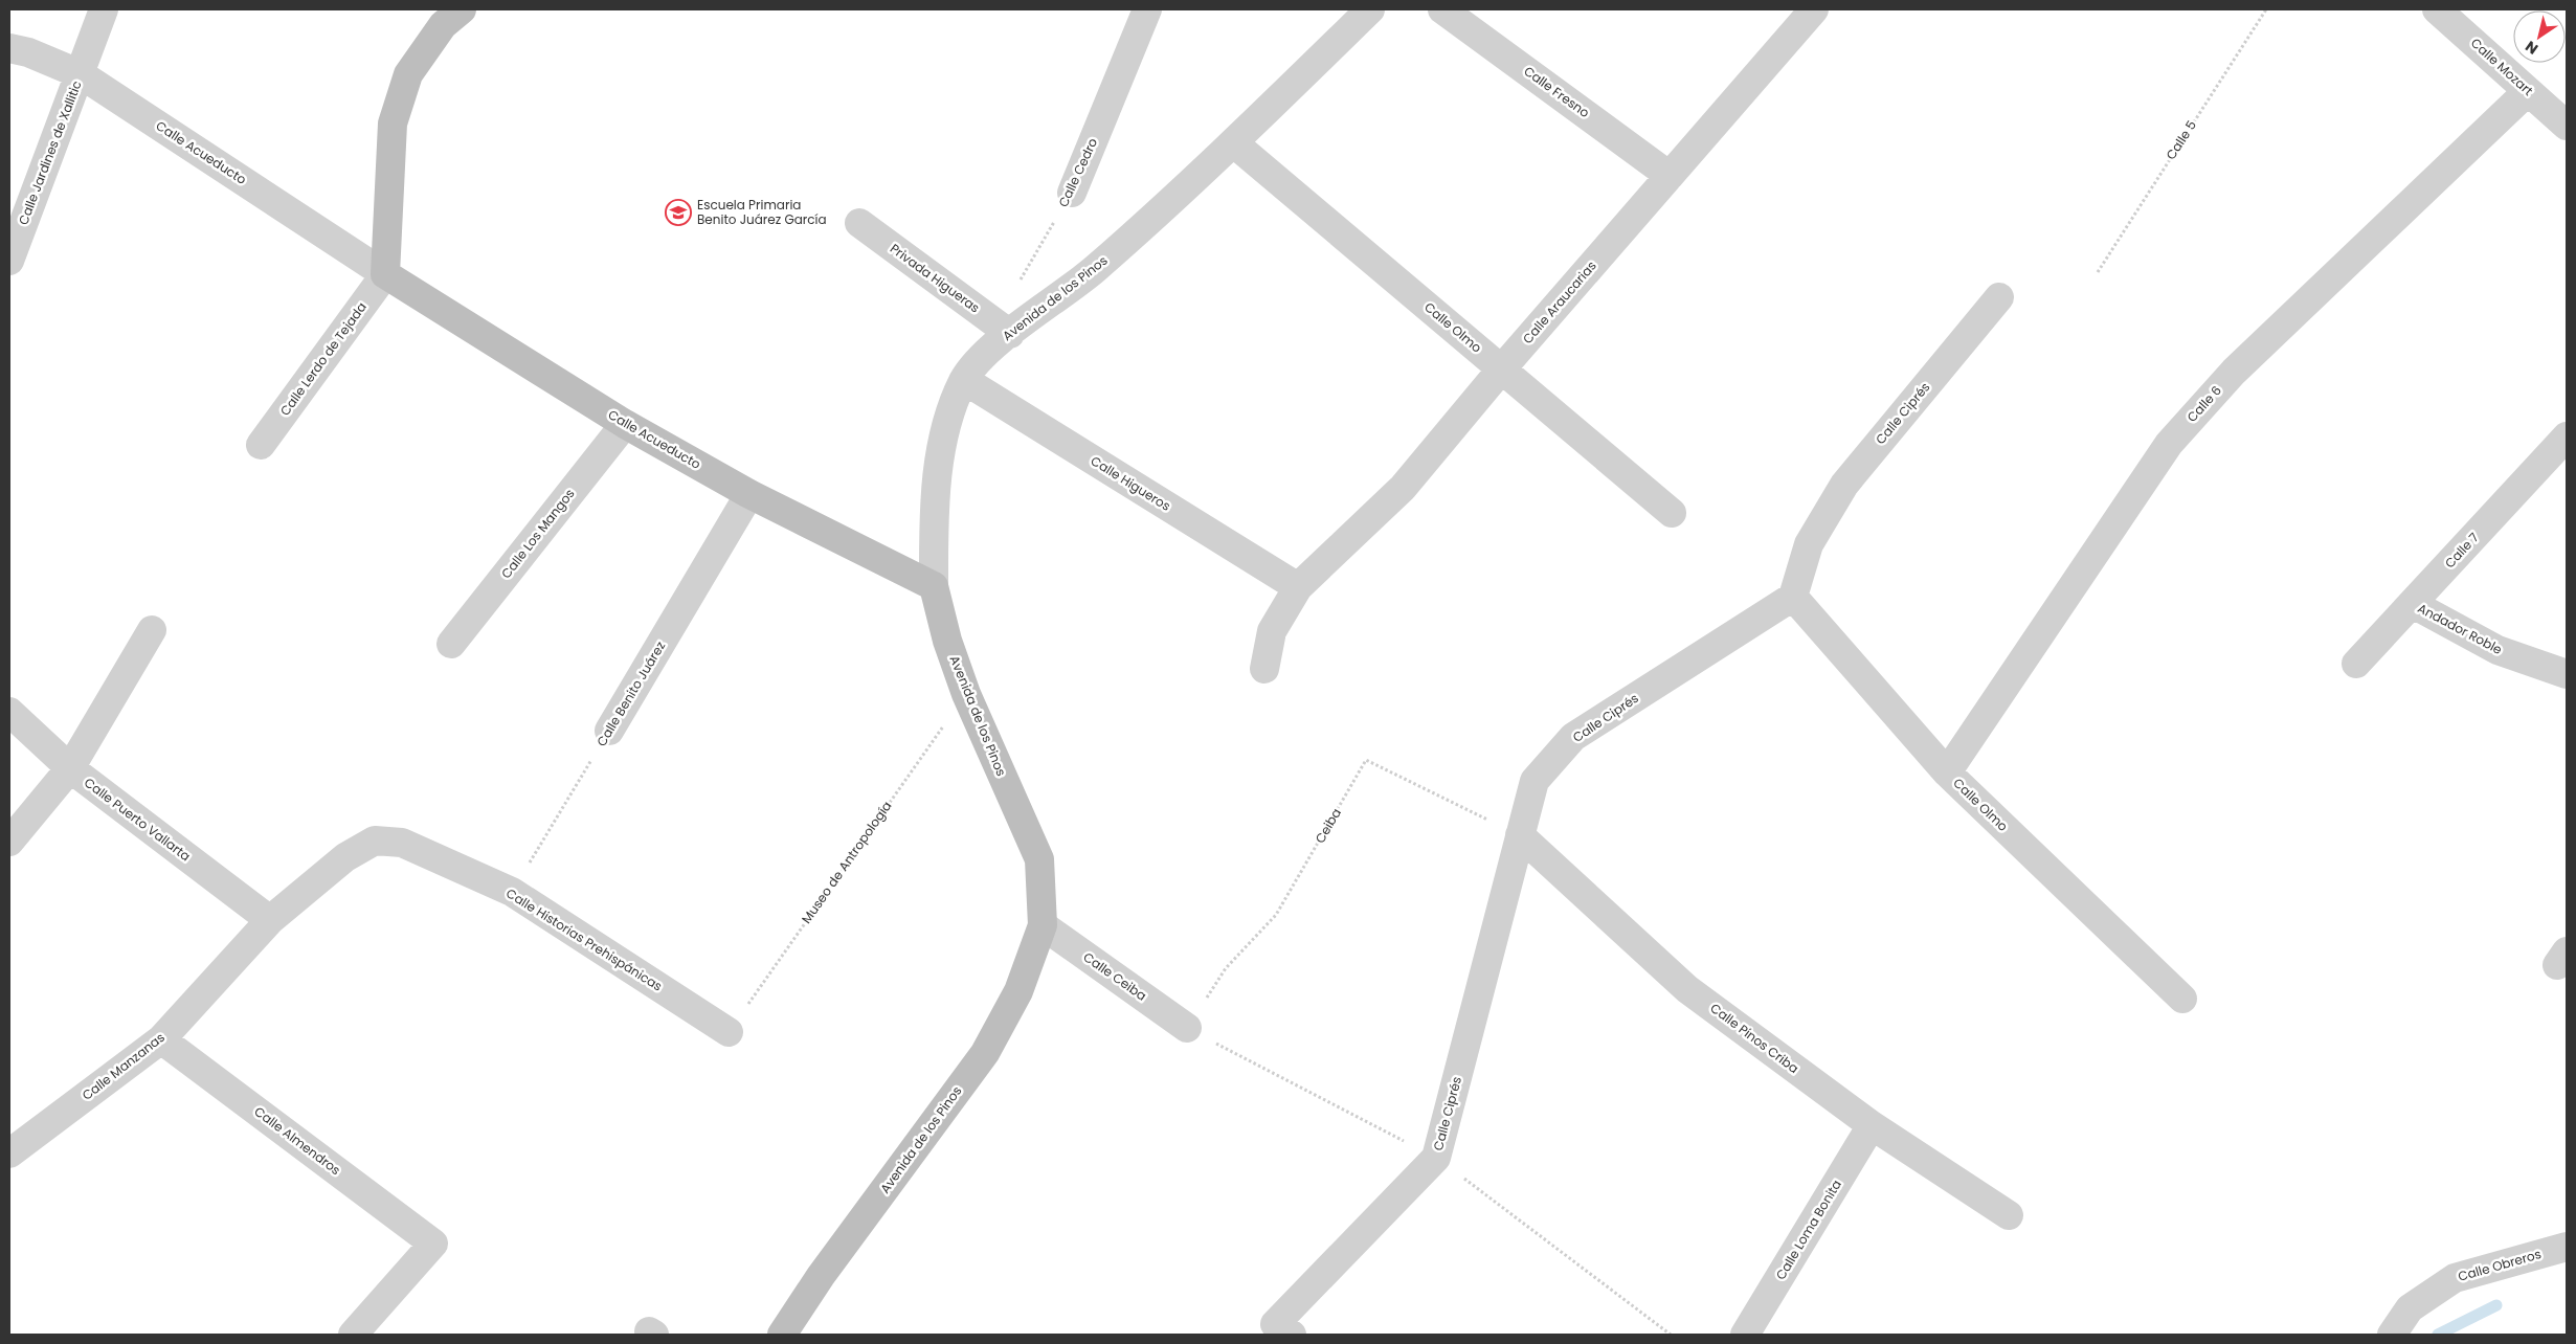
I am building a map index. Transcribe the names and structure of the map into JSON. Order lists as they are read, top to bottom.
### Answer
{
  "streets": {
    "street": [
      "Calle Mozart",
      "Calle Fresno",
      "Calle Jardines de Xallitic",
      "Calle Acueducto",
      "Calle Cedro",
      "Privada Higueras",
      "Avenida de los Pinos",
      "Calle Araucarias",
      "Calle Olmo",
      "Calle Lerdo de Tejada",
      "Calle 6",
      "Calle Ciprés",
      "Calle Higueros",
      "Calle Los Mangos",
      "Calle 7",
      "Andador Roble",
      "Calle Benito Juárez",
      "Calle Puerto Vallarta",
      "Calle Historias Prehispánicas",
      "Calle Ceiba",
      "Calle Pinos Criba",
      "Calle Manzanas",
      "Calle Almendros",
      "Calle Loma Bonita",
      "Calle Obreros"
    ],
    "path": ["Calle 5", "Ceiba", "Museo de Antropología"]
  },
  "crossings": [
    ["Calle Mozart", "Calle 6"],
    ["Calle Fresno", "Calle Araucarias"],
    ["Calle Jardines de Xallitic", "Calle Acueducto"],
    ["Calle Acueducto", "Avenida de los Pinos"],
    ["Calle Acueducto", "Calle Lerdo de Tejada"],
    ["Calle Acueducto", "Calle Los Mangos"],
    ["Calle Acueducto", "Calle Benito Juárez"],
    ["Calle Cedro", "Privada Higueras"],
    ["Calle Cedro", "Avenida de los Pinos"],
    ["Privada Higueras", "Avenida de los Pinos"],
    ["Avenida de los Pinos", "Calle Olmo"],
    ["Avenida de los Pinos", "Calle Higueros"],
    ["Avenida de los Pinos", "Museo de Antropología"],
    ["Avenida de los Pinos", "Calle Ceiba"],
    ["Calle Araucarias", "Calle Olmo"],
    ["Calle Araucarias", "Calle Higueros"],
    ["Calle Olmo", "Calle 6"],
    ["Calle Olmo", "Calle Ciprés"],
    ["Calle Ciprés", "Ceiba"],
    ["Calle Ciprés", "Calle Pinos Criba"],
    ["Calle 7", "Andador Roble"],
    ["Calle Benito Juárez", "Calle Historias Prehispánicas"],
    ["Calle Puerto Vallarta", "Calle Manzanas"],
    ["Ceiba", "Calle Ceiba"],
    ["Ceiba", "Calle Pinos Criba"],
    ["Museo de Antropología", "Calle Historias Prehispánicas"],
    ["Calle Historias Prehispánicas", "Calle Manzanas"],
    ["Calle Pinos Criba", "Calle Loma Bonita"],
    ["Calle Manzanas", "Calle Almendros"]
  ],
  "places": {
    "school or university": ["Escuela Primaria Benito Juárez García"]
  },
  "north": "bottom left"
}
